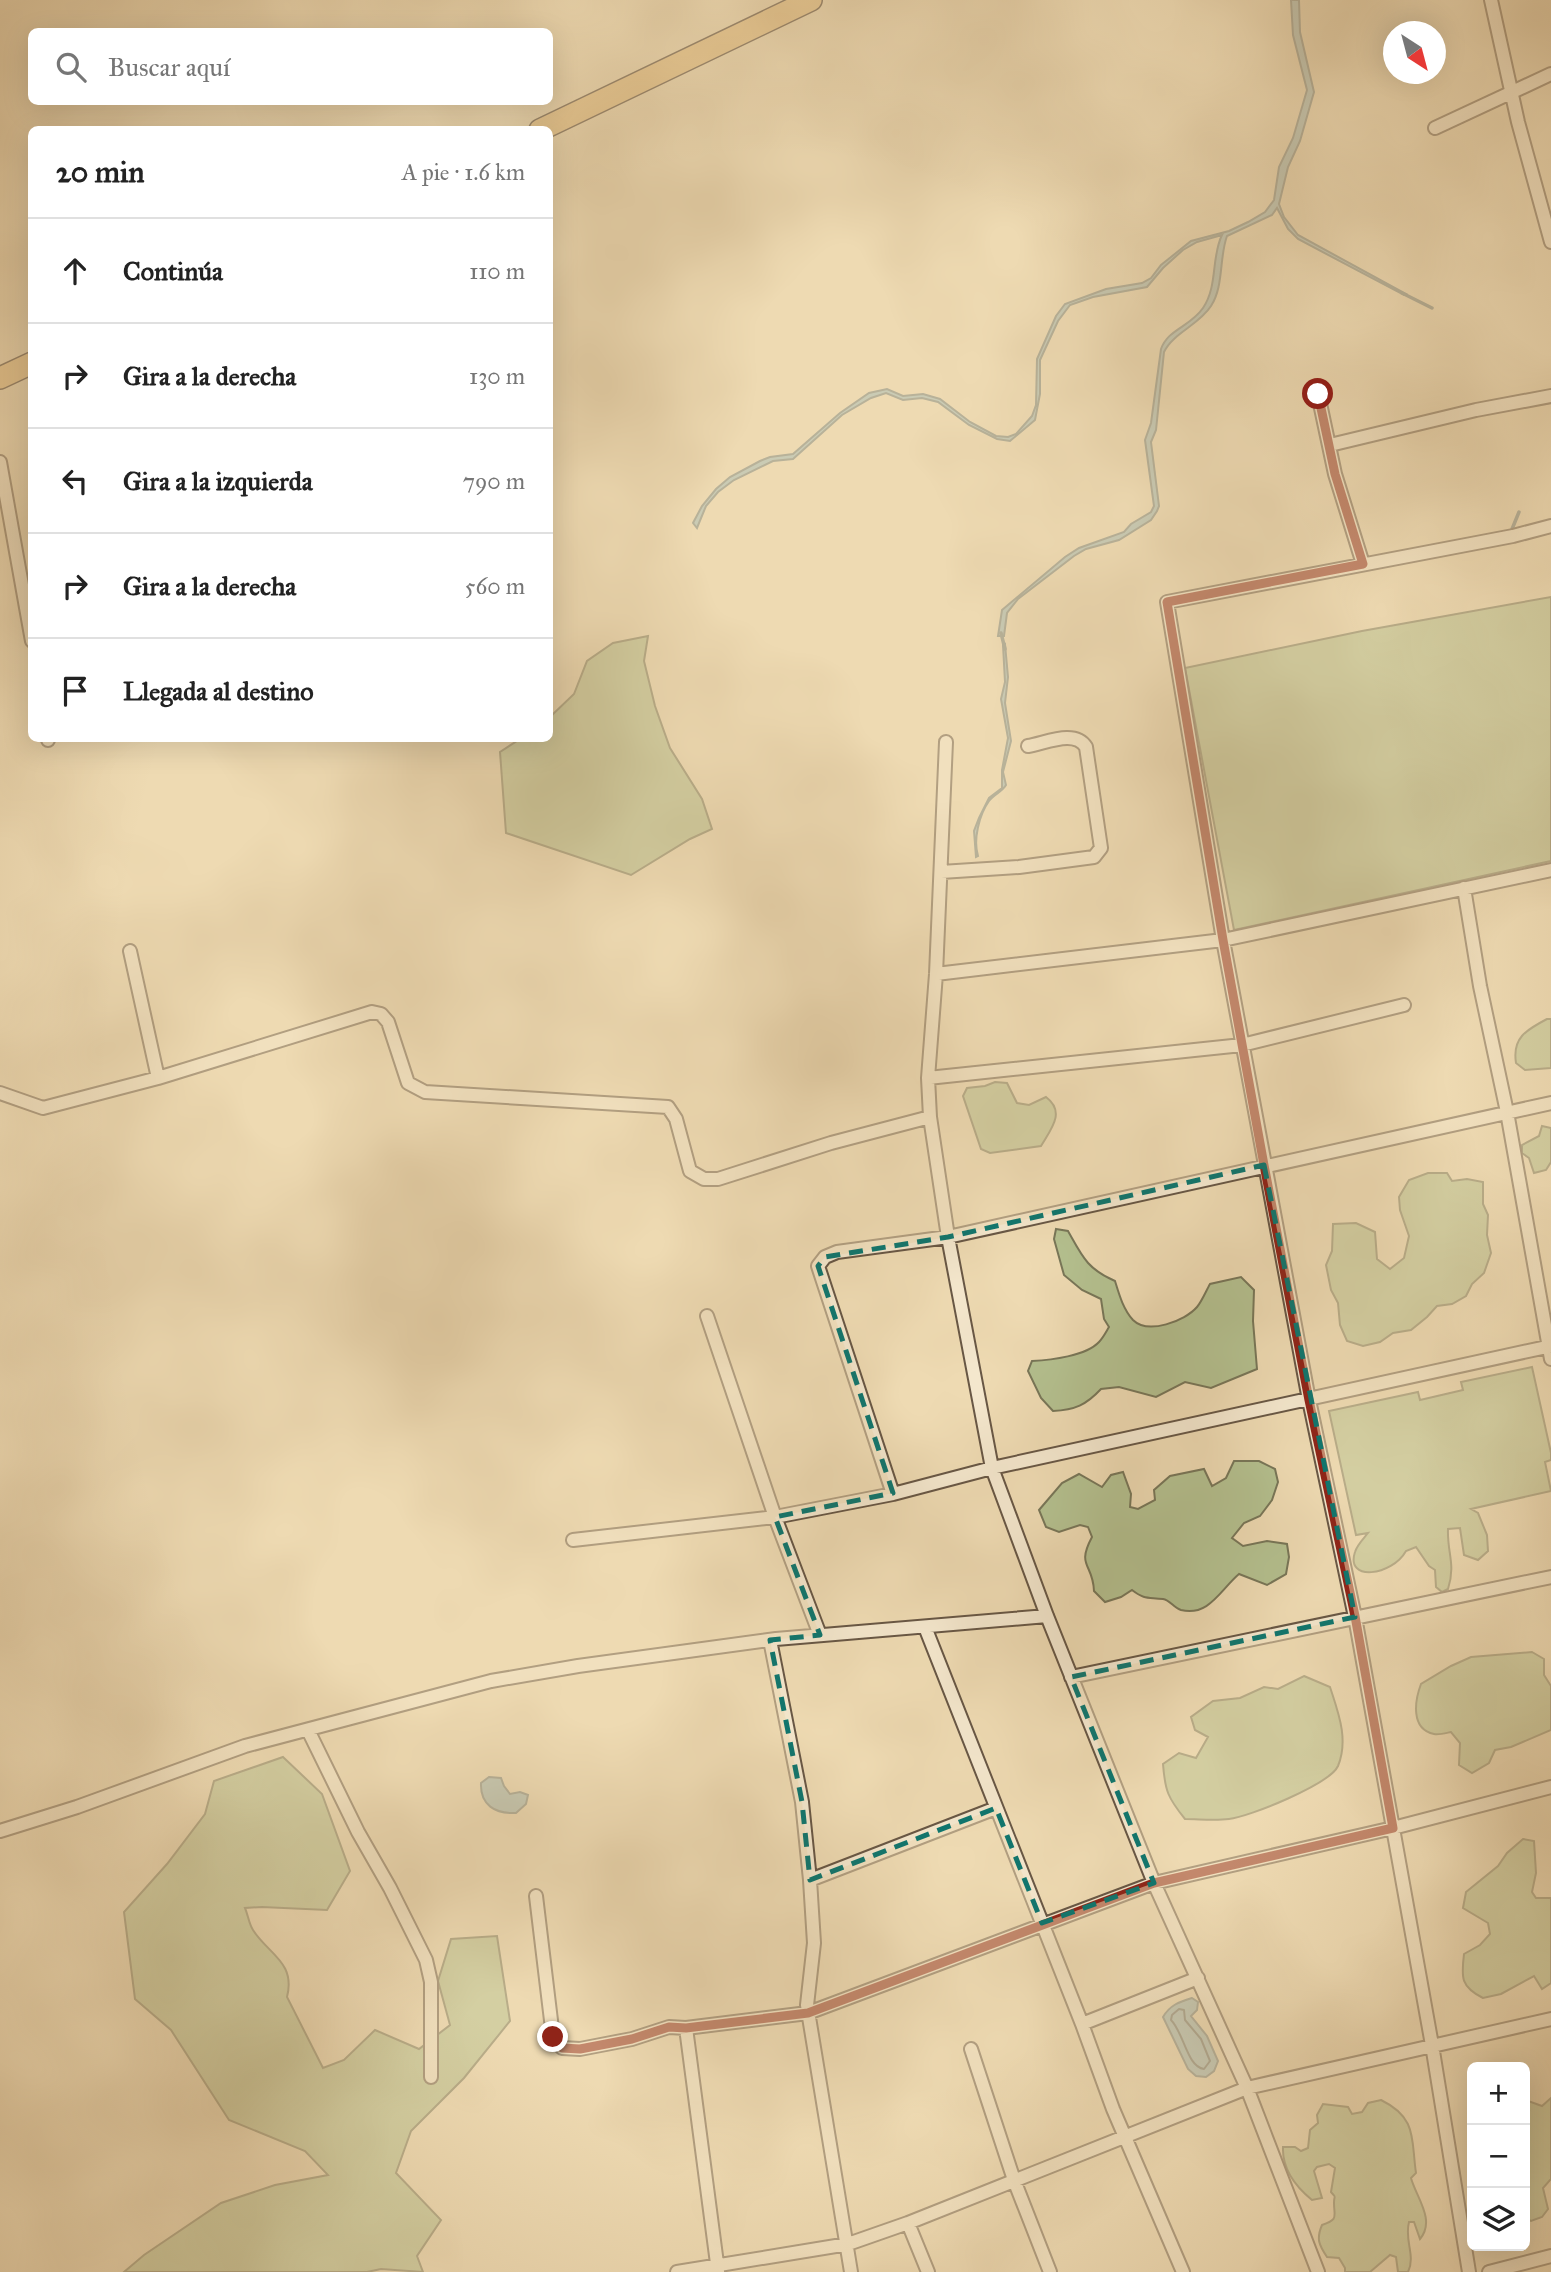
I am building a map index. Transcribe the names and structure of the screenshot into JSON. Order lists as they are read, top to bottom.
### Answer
{
  "north": "bottom right",
  "page": {
    "search": "Buscar aquí",
    "heading": ["20 min", "A pie · 1.6 km"],
    "list": [
      ["Continúa", "110 m"],
      ["Gira a la derecha", "130 m"],
      ["Gira a la izquierda", "790 m"],
      ["Gira a la derecha", "560 m"],
      "Llegada al destino"
    ],
    "map_buttons": ["+", "−"]
  }
}
